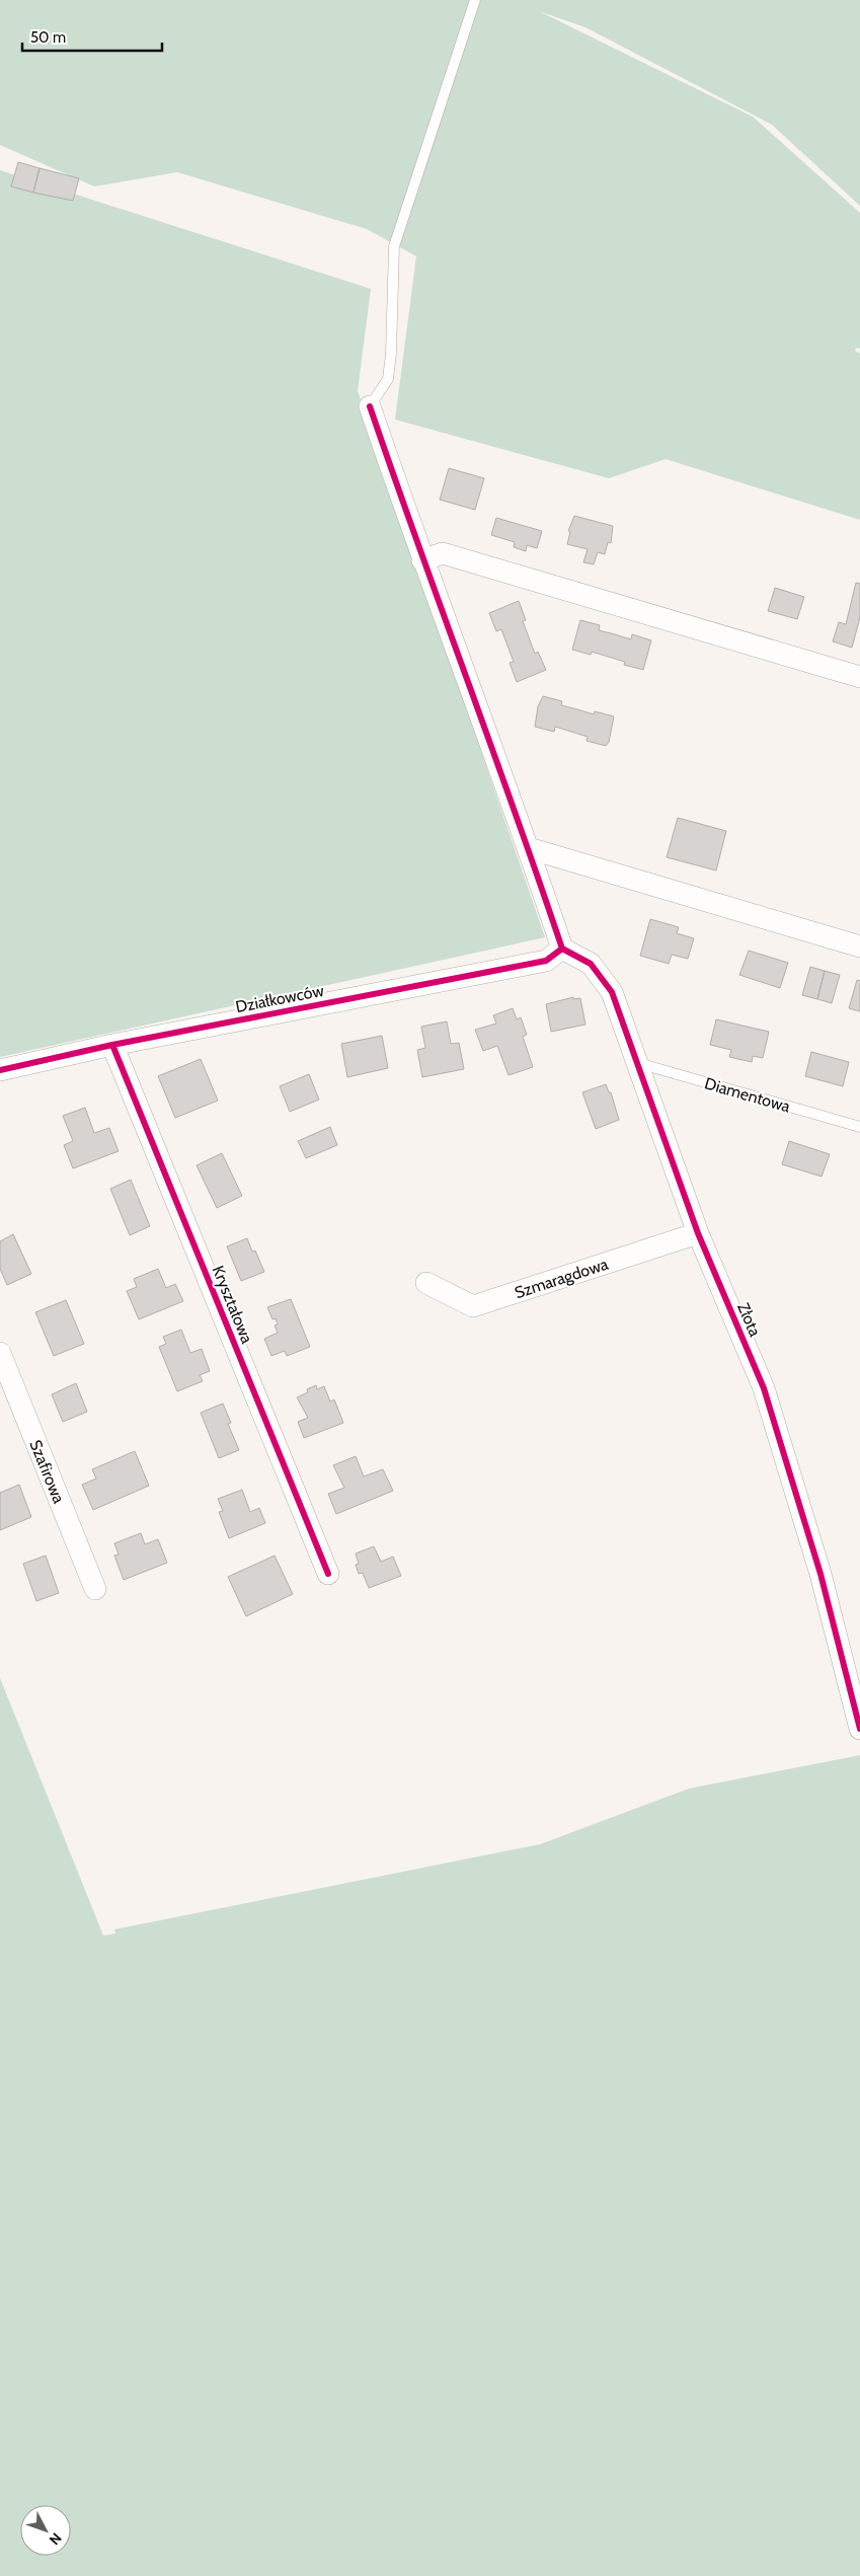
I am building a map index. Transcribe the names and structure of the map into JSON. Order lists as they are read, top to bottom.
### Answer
{
  "streets": {
    "street": [
      "Działkowców",
      "Szmaragdowa",
      "Kryształowa",
      "Złota",
      "Szafirowa"
    ],
    "lane": ["Diamentowa"]
  },
  "crossings": [
    ["Działkowców", "Kryształowa"],
    ["Działkowców", "Złota"],
    ["Diamentowa", "Złota"],
    ["Szmaragdowa", "Złota"]
  ],
  "scale_bar": "50 m",
  "north": "bottom right"
}
